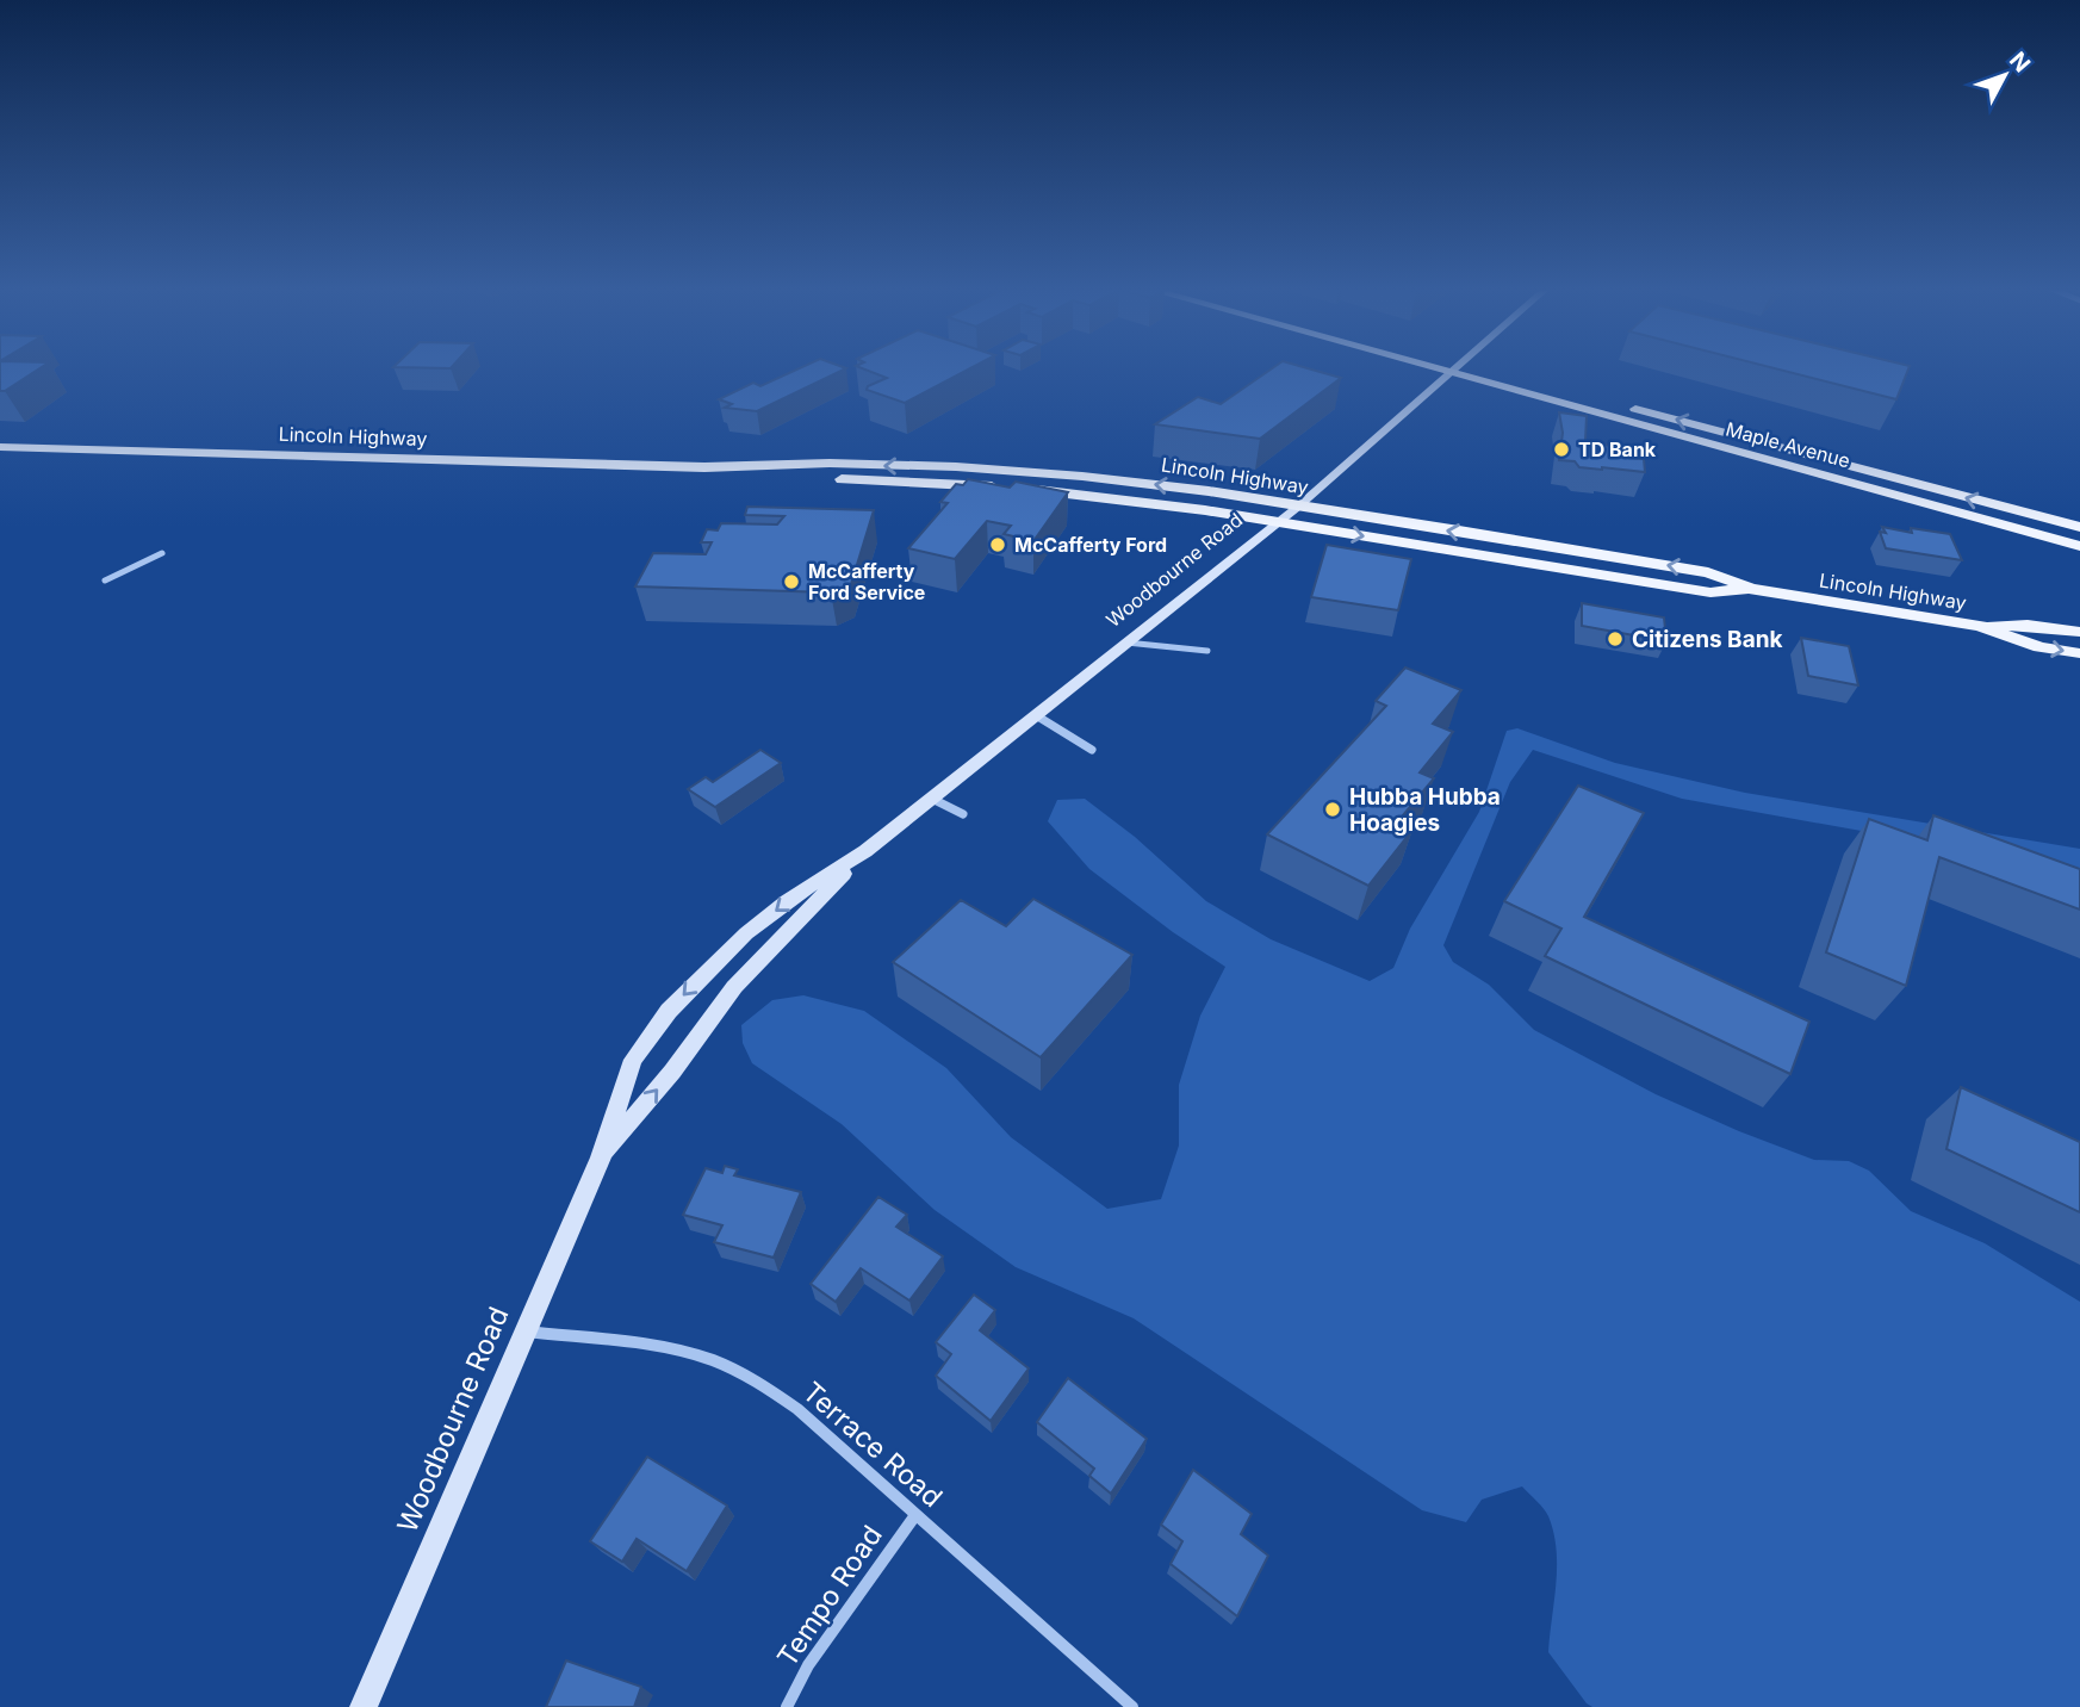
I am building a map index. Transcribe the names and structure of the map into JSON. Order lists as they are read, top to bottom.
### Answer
{
  "streets": {
    "main road": ["Lincoln Highway", "Maple Avenue", "Woodbourne Road"],
    "street": ["Terrace Road", "Tempo Road"]
  },
  "crossings": [
    ["Lincoln Highway", "Woodbourne Road"],
    ["Maple Avenue", "Woodbourne Road"],
    ["Woodbourne Road", "Terrace Road"],
    ["Terrace Road", "Tempo Road"]
  ],
  "places": [
    "TD Bank",
    "McCafferty Ford",
    "McCafferty Ford Service",
    "Citizens Bank",
    "Hubba Hubba Hoagies"
  ],
  "north": "top right"
}
